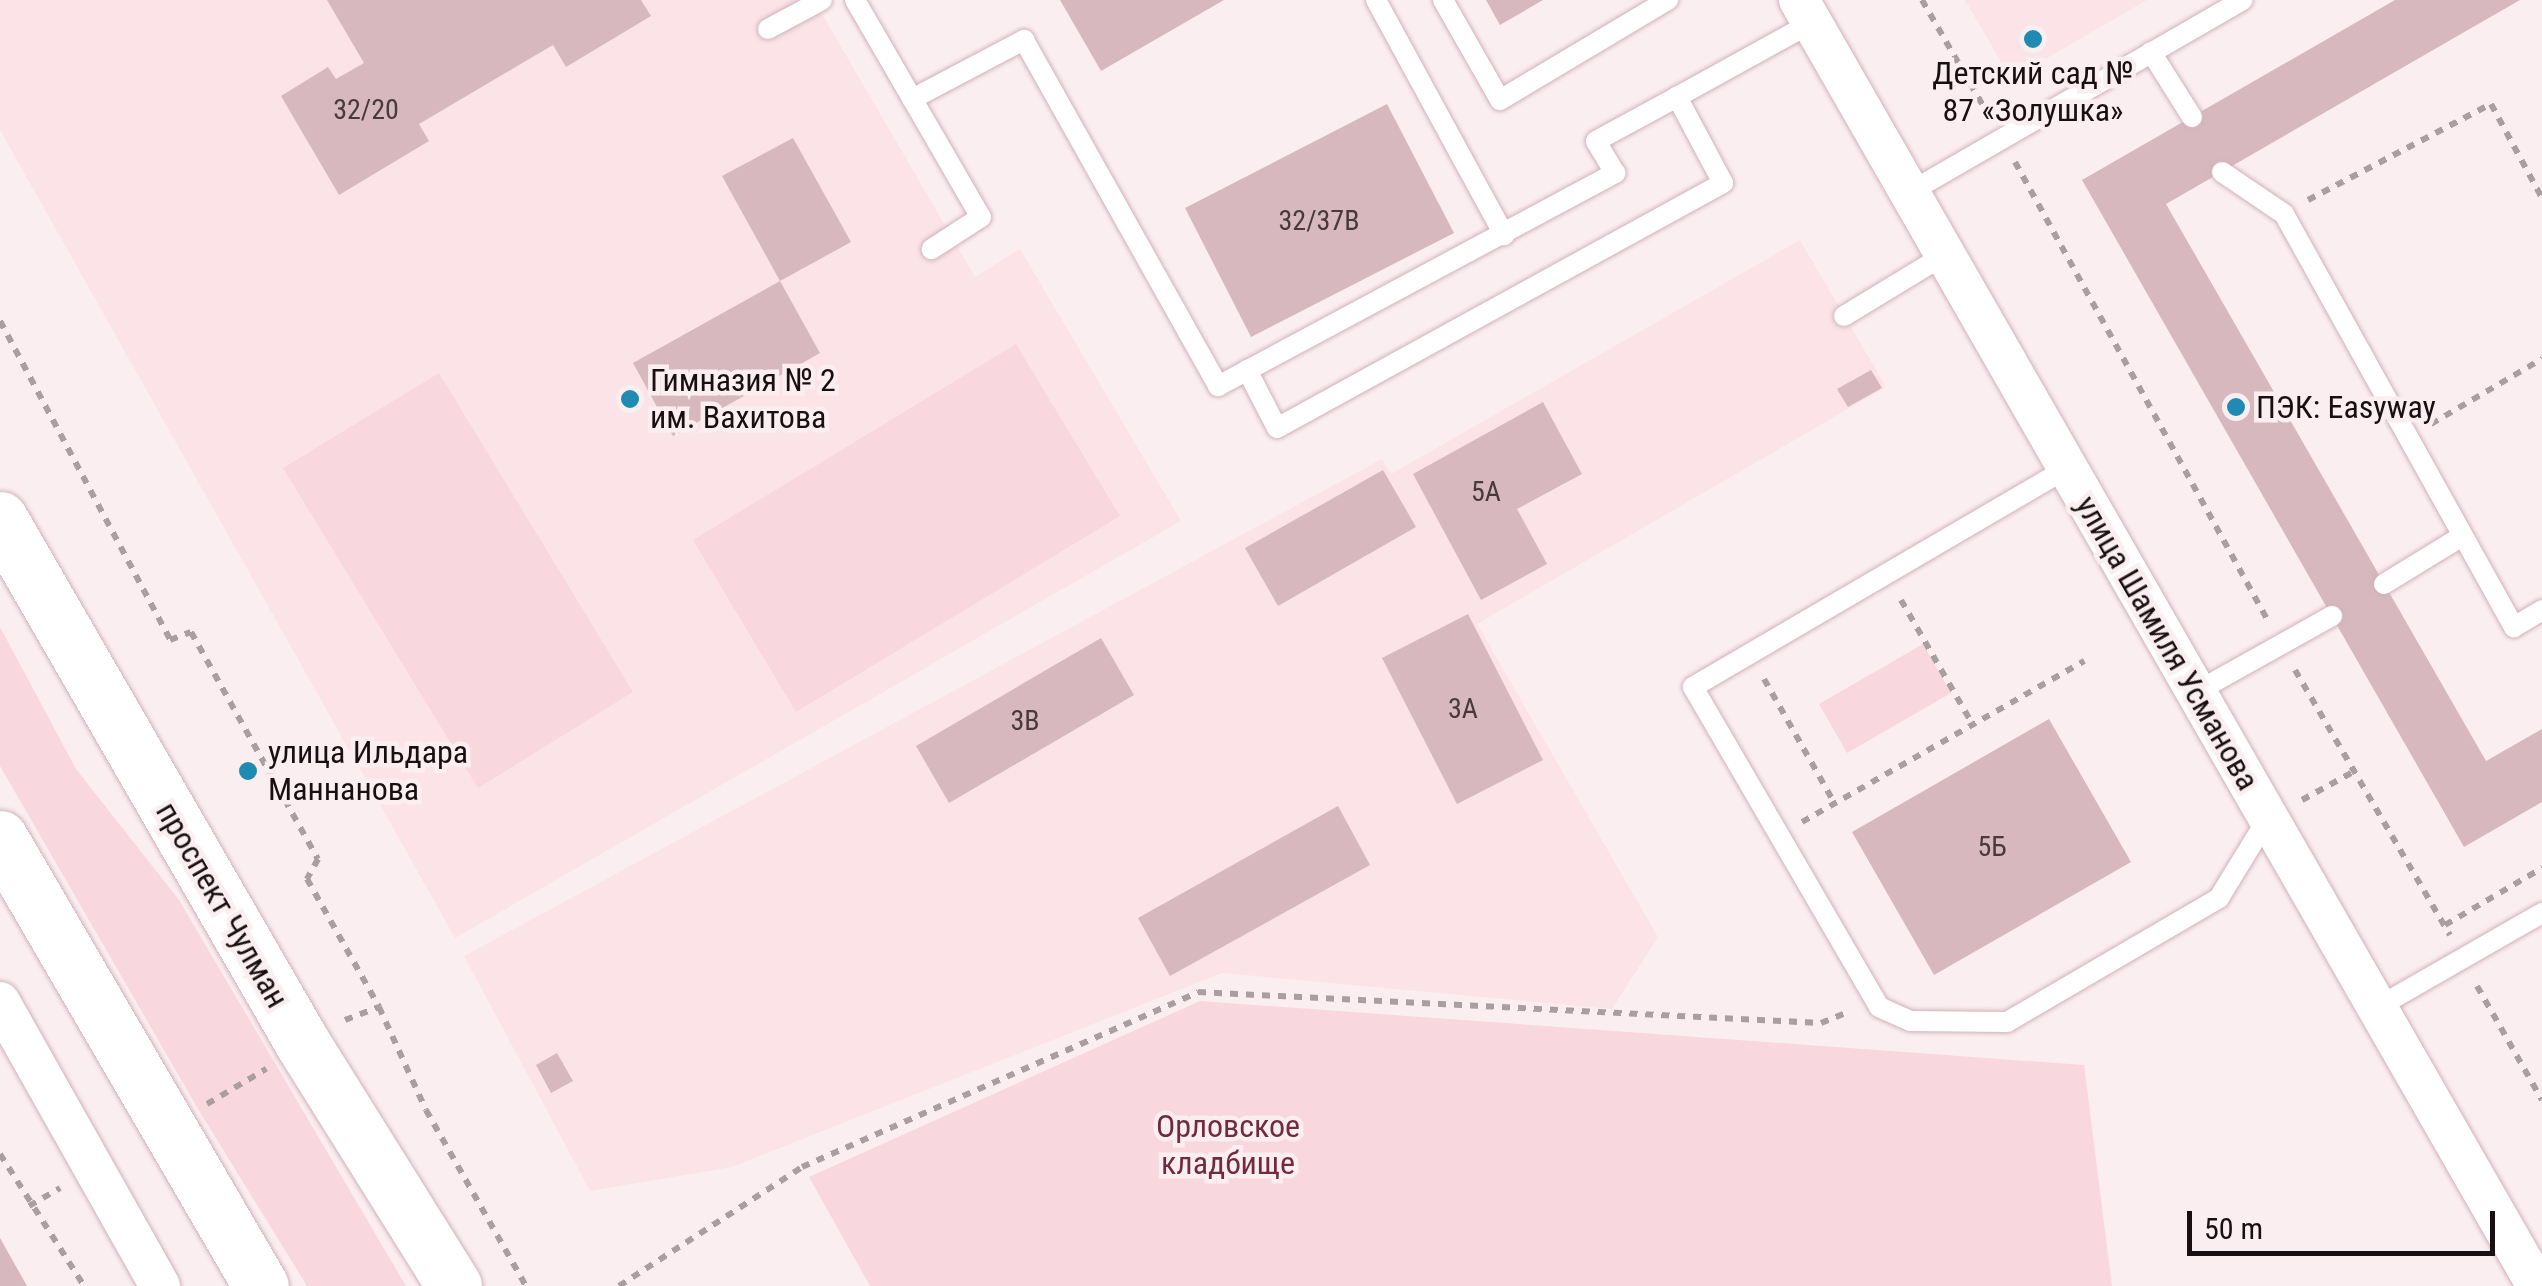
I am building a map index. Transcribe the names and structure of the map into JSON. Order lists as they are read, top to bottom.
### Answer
{
  "streets": {
    "main road": ["проспект Чулман"],
    "street": ["улица Шамиля Усманова"]
  },
  "parks": ["Орловское кладбище"],
  "places": [
    "Детский сад № 87 «Золушка»",
    "Гимназия № 2 им. Вахитова",
    "ПЭК: Easyway",
    "улица Ильдара Маннанова"
  ],
  "house_numbers": [
    "32/20",
    "32/37В",
    "5А",
    "3А",
    "3В",
    "5Б"
  ],
  "scale_bar": "50 m"
}
